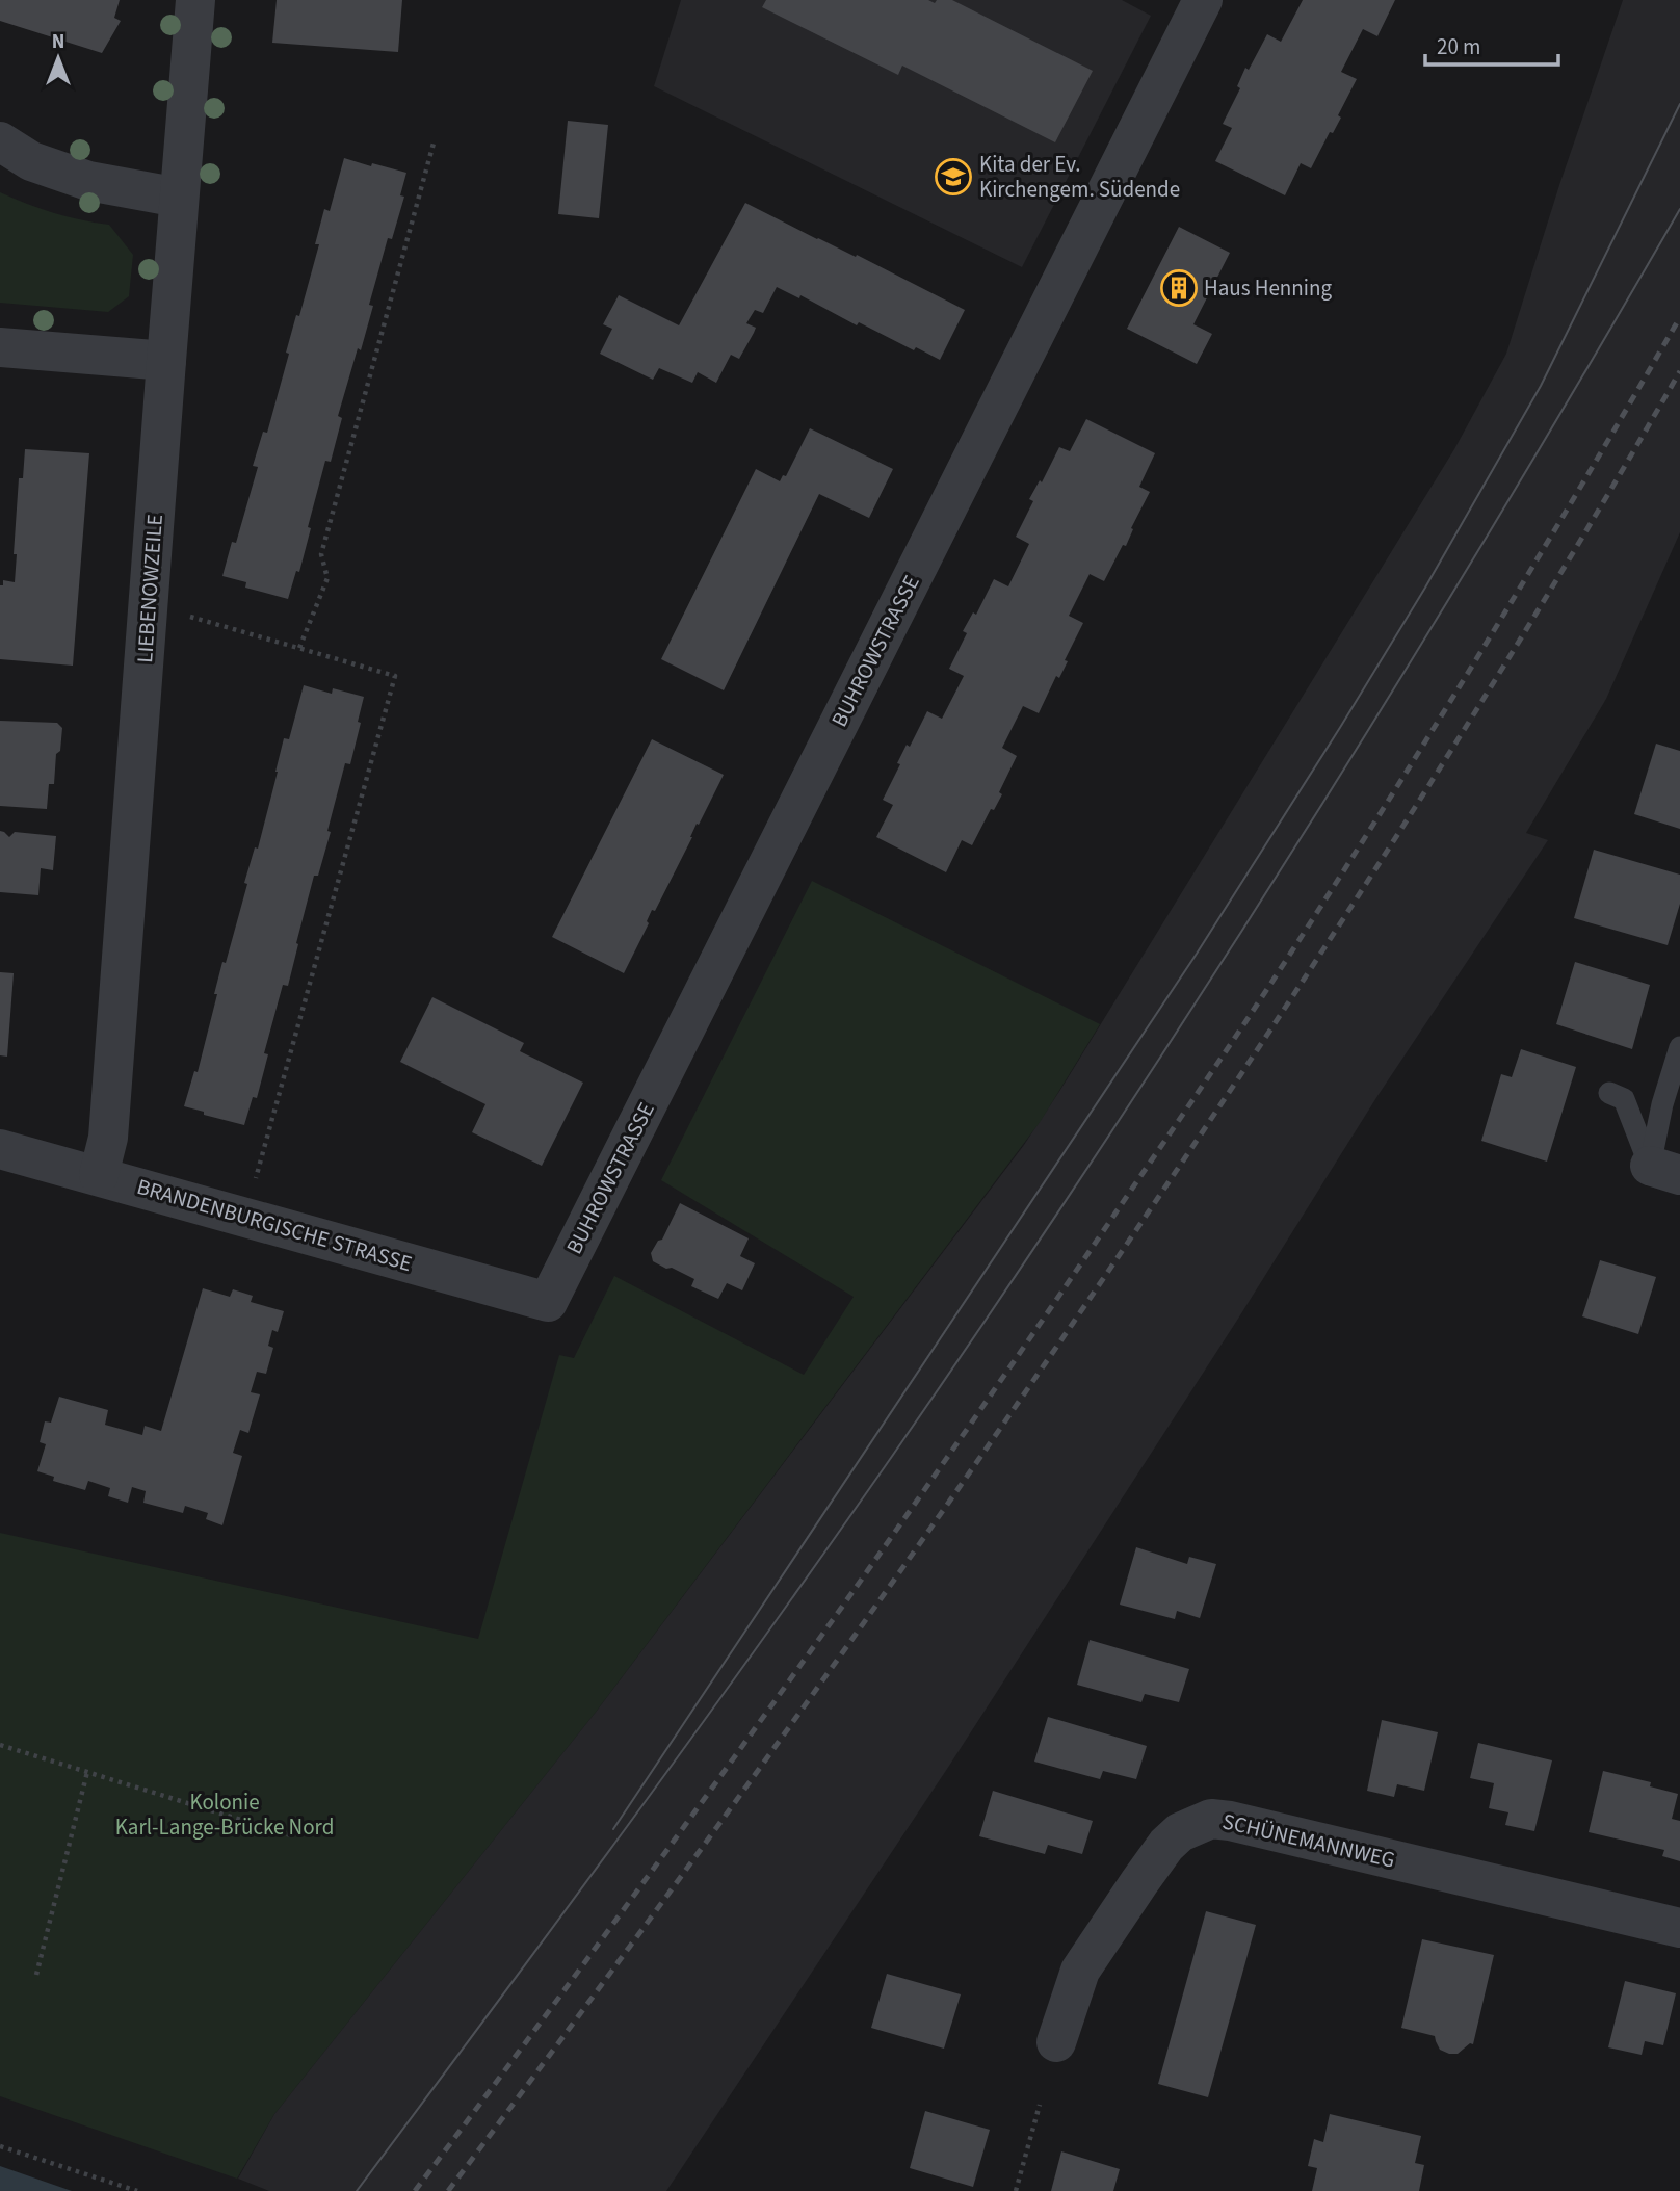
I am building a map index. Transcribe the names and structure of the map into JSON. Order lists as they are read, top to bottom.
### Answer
{
  "streets": {
    "street": [
      "LIEBENOWZEILE",
      "BUHROWSTRASSE",
      "BRANDENBURGISCHE STRASSE",
      "SCHÜNEMANNWEG"
    ]
  },
  "crossings": [
    ["LIEBENOWZEILE", "BRANDENBURGISCHE STRASSE"],
    ["BUHROWSTRASSE", "BRANDENBURGISCHE STRASSE"]
  ],
  "parks": ["Kolonie Karl-Lange-Brücke Nord"],
  "places": {
    "school or university": ["Kita der Ev. Kirchengem. Südende"],
    "building": ["Haus Henning"]
  },
  "scale_bar": "20 m",
  "north": "top"
}
